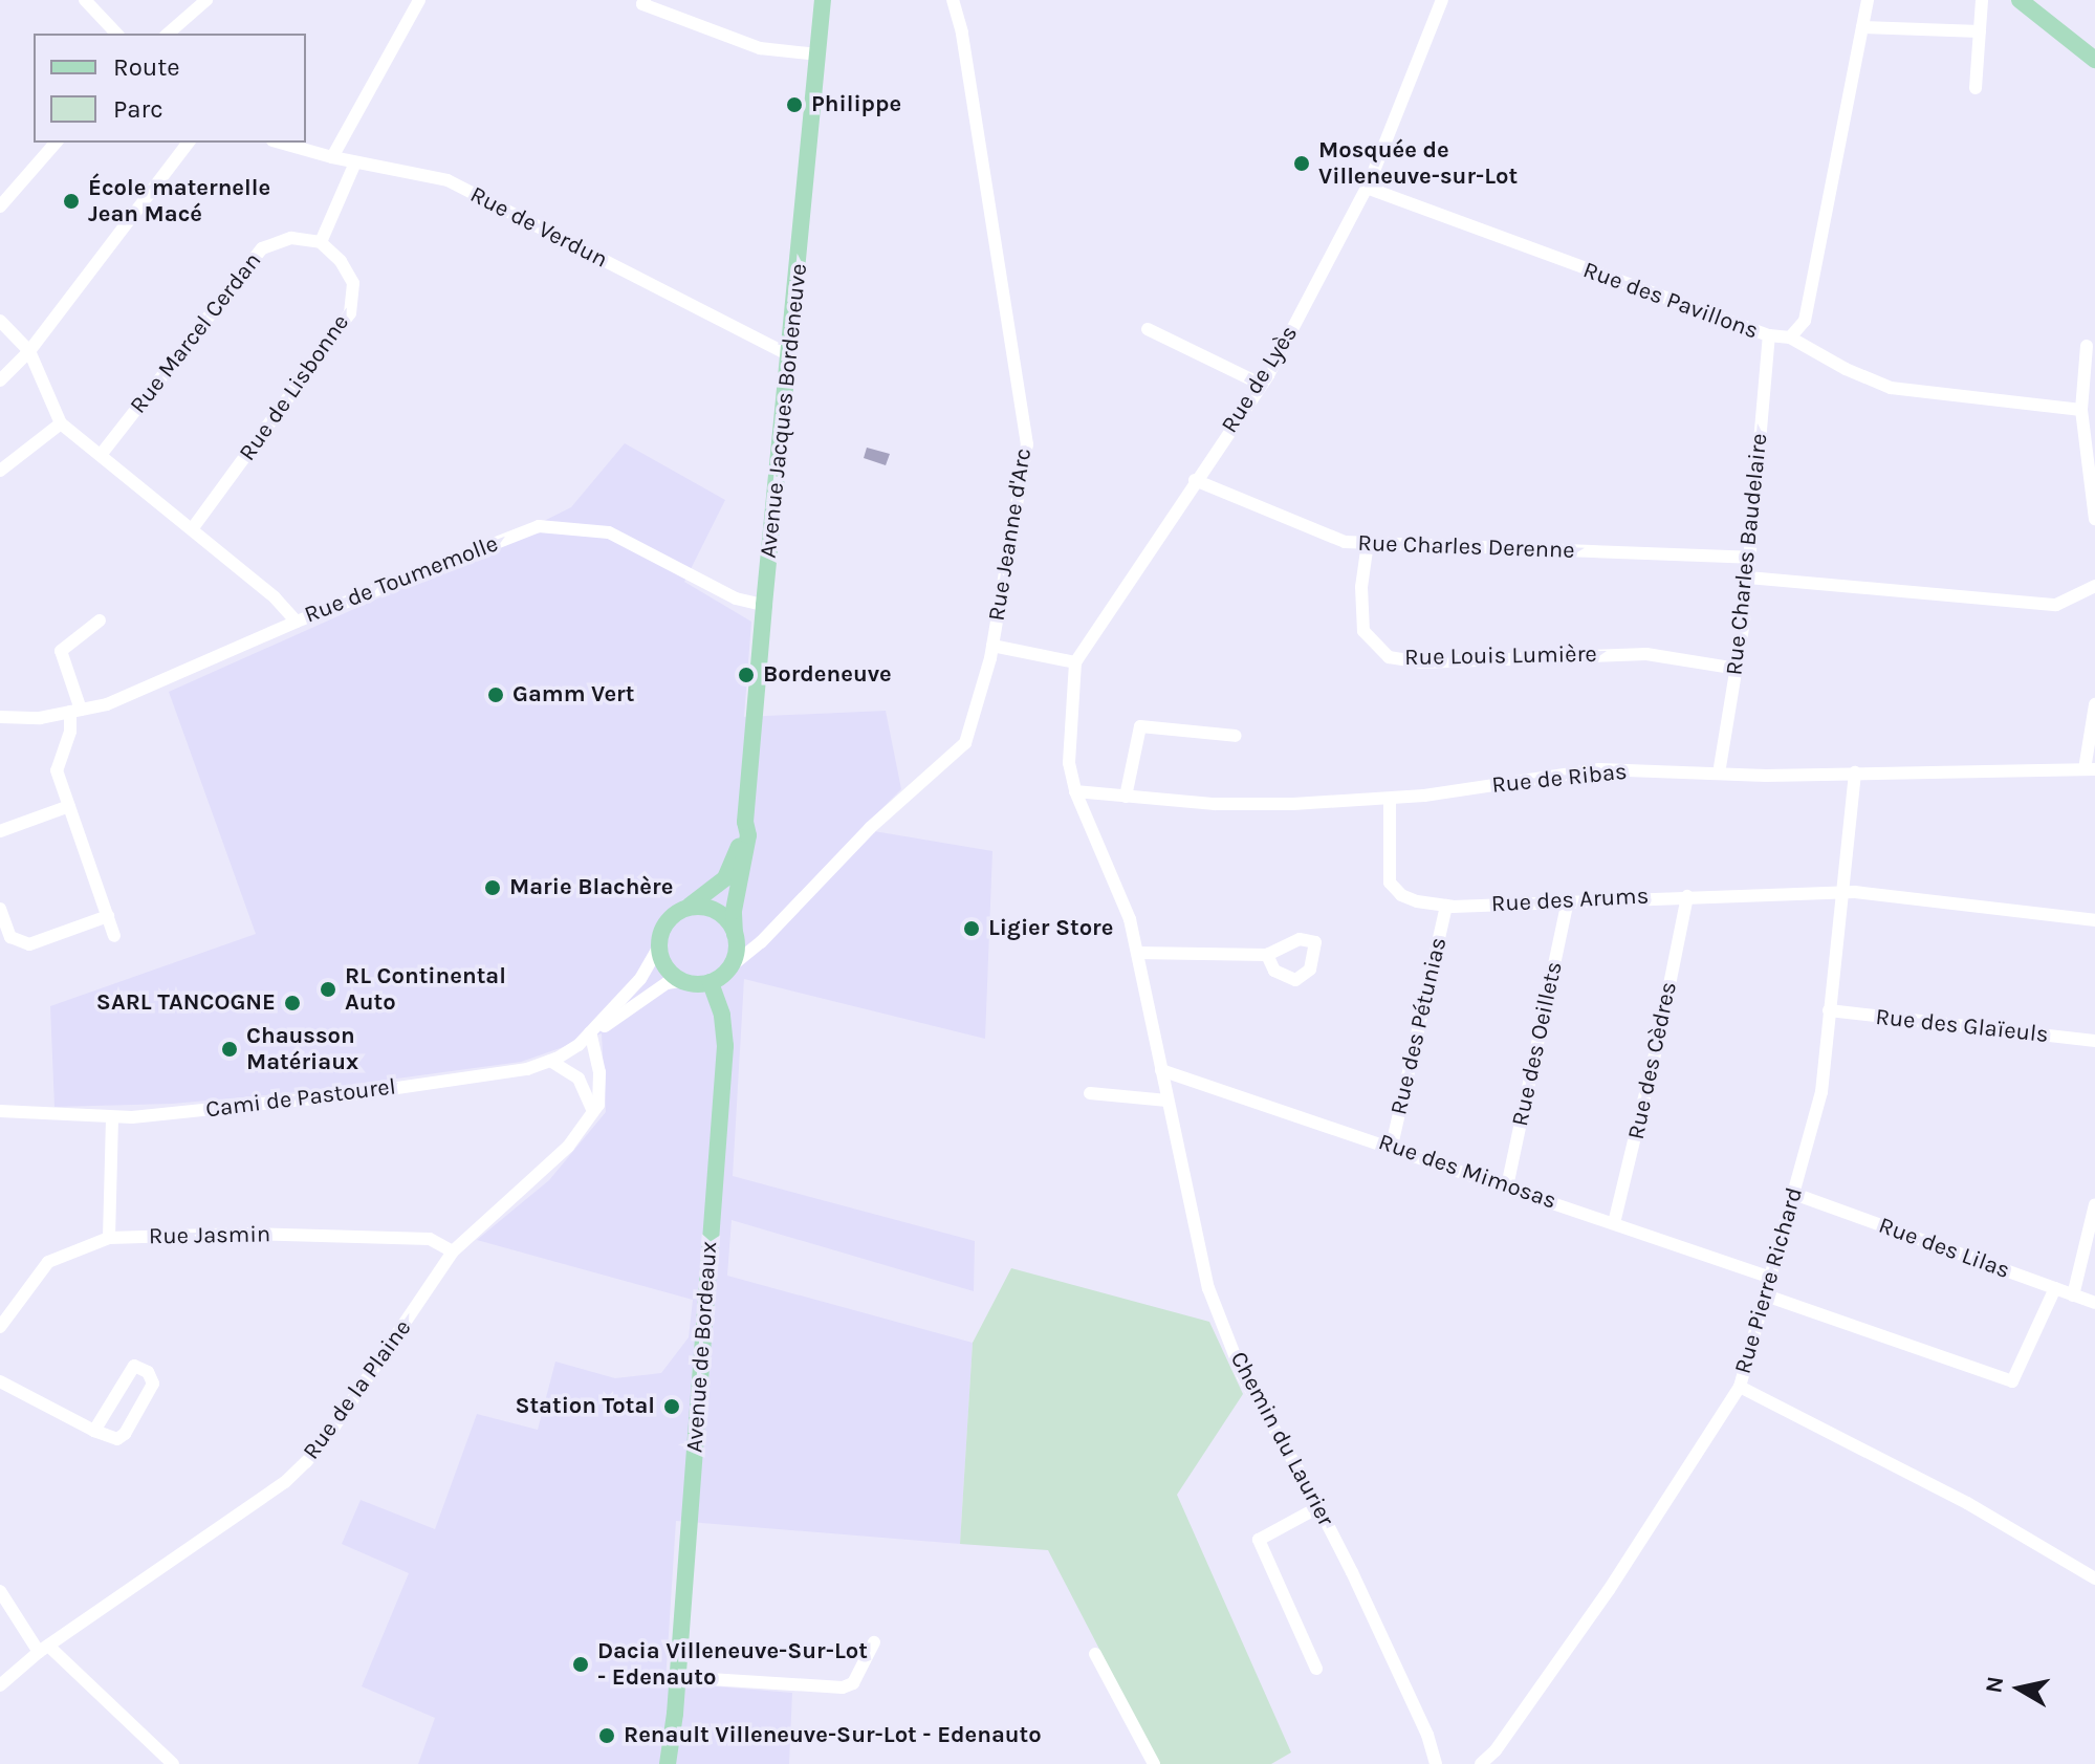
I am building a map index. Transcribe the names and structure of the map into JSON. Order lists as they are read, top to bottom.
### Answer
{
  "streets": {
    "main road": ["Avenue Jacques Bordeneuve", "Avenue de Bordeaux"],
    "street": [
      "Rue de Verdun",
      "Rue des Pavillons",
      "Rue Marcel Cerdan",
      "Rue de Lyès",
      "Rue de Lisbonne",
      "Rue Jeanne d'Arc",
      "Rue Charles Derenne",
      "Rue Charles Baudelaire",
      "Rue de Toumemolle",
      "Rue Louis Lumière",
      "Rue de Ribas",
      "Rue des Arums",
      "Rue des Pétunias",
      "Rue des Glaïeuls",
      "Rue des Oeillets",
      "Rue des Cèdres",
      "Cami de Pastourel",
      "Rue des Mimosas",
      "Rue Jasmin",
      "Rue des Lilas",
      "Rue Pierre Richard",
      "Rue de la Plaine",
      "Chemin du Laurier"
    ]
  },
  "crossings": [
    ["Rue de Verdun", "Avenue Jacques Bordeneuve"],
    ["Rue des Pavillons", "Rue de Lyès"],
    ["Rue des Pavillons", "Rue Charles Baudelaire"],
    ["Rue Marcel Cerdan", "Rue de Lisbonne"],
    ["Rue Marcel Cerdan", "Rue de Toumemolle"],
    ["Rue de Lyès", "Rue Charles Derenne"],
    ["Rue de Lyès", "Chemin du Laurier"],
    ["Rue de Lisbonne", "Rue de Toumemolle"],
    ["Avenue Jacques Bordeneuve", "Rue Jeanne d'Arc"],
    ["Avenue Jacques Bordeneuve", "Rue de Toumemolle"],
    ["Avenue Jacques Bordeneuve", "Cami de Pastourel"],
    ["Avenue Jacques Bordeneuve", "Avenue de Bordeaux"],
    ["Rue Jeanne d'Arc", "Cami de Pastourel"],
    ["Rue Jeanne d'Arc", "Avenue de Bordeaux"],
    ["Rue Charles Derenne", "Rue Charles Baudelaire"],
    ["Rue Charles Derenne", "Rue Louis Lumière"],
    ["Rue Charles Baudelaire", "Rue Louis Lumière"],
    ["Rue Charles Baudelaire", "Rue de Ribas"],
    ["Rue de Ribas", "Rue des Arums"],
    ["Rue de Ribas", "Rue Pierre Richard"],
    ["Rue de Ribas", "Chemin du Laurier"],
    ["Rue des Arums", "Rue des Pétunias"],
    ["Rue des Arums", "Rue des Oeillets"],
    ["Rue des Arums", "Rue des Cèdres"],
    ["Rue des Arums", "Rue Pierre Richard"],
    ["Rue des Pétunias", "Rue des Mimosas"],
    ["Rue des Glaïeuls", "Rue Pierre Richard"],
    ["Rue des Oeillets", "Rue des Mimosas"],
    ["Rue des Cèdres", "Rue des Mimosas"],
    ["Cami de Pastourel", "Avenue de Bordeaux"],
    ["Rue des Mimosas", "Rue Pierre Richard"],
    ["Rue des Mimosas", "Chemin du Laurier"],
    ["Rue Jasmin", "Rue de la Plaine"],
    ["Rue des Lilas", "Rue Pierre Richard"]
  ],
  "places": [
    "Philippe",
    "Mosquée de Villeneuve-sur-Lot",
    "École maternelle Jean Macé",
    "Bordeneuve",
    "Gamm Vert",
    "Marie Blachère",
    "Ligier Store",
    "RL Continental Auto",
    "SARL TANCOGNE",
    "Chausson Matériaux",
    "Station Total",
    "Dacia Villeneuve-Sur-Lot - Edenauto",
    "Renault Villeneuve-Sur-Lot - Edenauto"
  ],
  "legend": ["Route", "Parc"],
  "north": "left"
}
